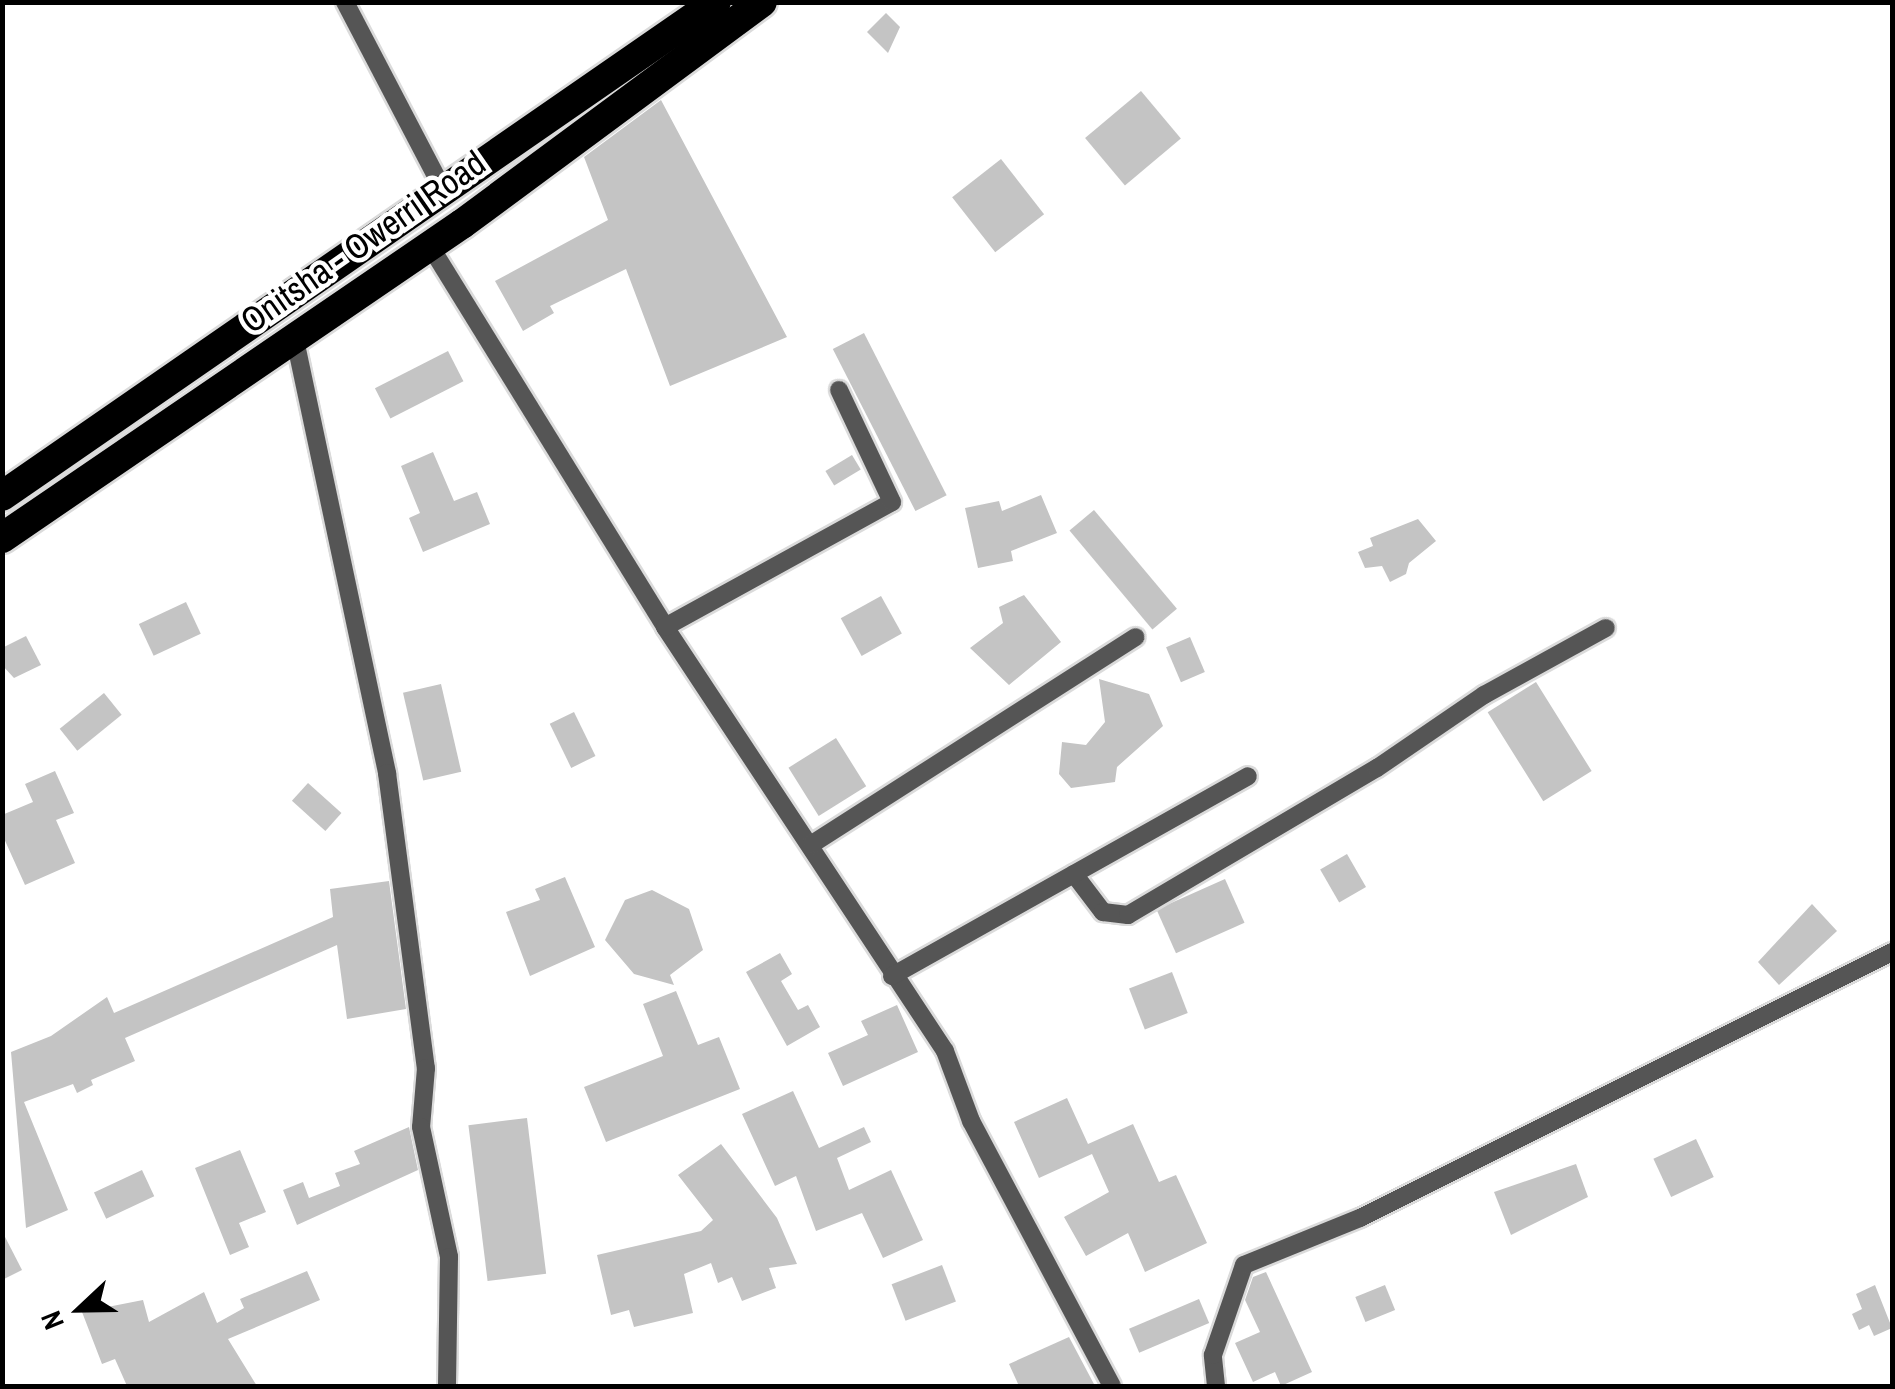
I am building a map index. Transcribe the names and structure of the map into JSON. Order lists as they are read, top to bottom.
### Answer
{
  "streets": {
    "highway": ["Onitsha - Owerri Road"]
  },
  "north": "left"
}
